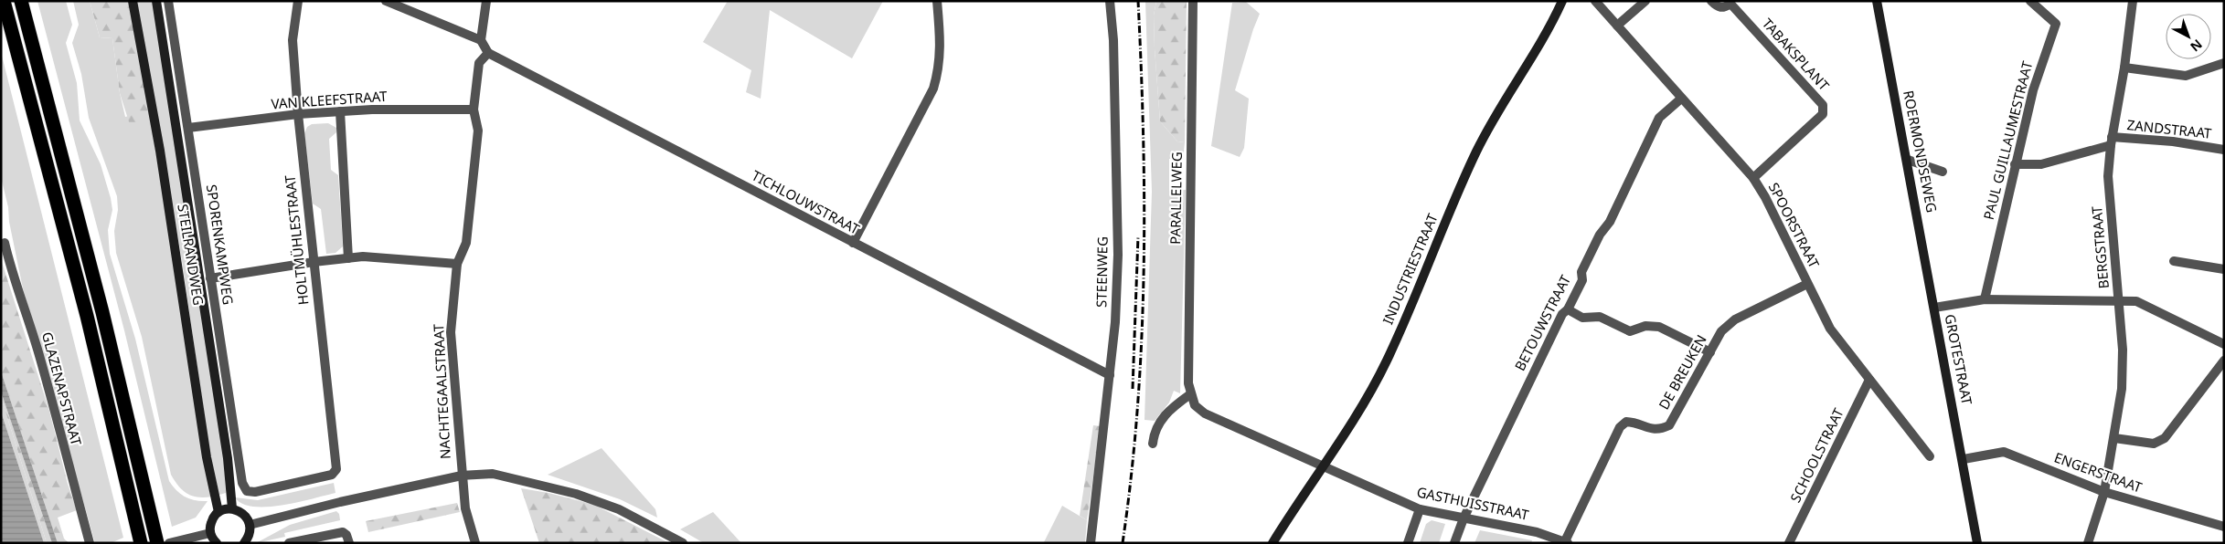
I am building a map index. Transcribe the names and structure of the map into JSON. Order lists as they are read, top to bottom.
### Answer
{
  "streets": {
    "main road": [
      "ROERMONDSEWEG",
      "STEILRANDWEG",
      "INDUSTRIESTRAAT",
      "GROTESTRAAT"
    ],
    "street": [
      "TABAKSPLANT",
      "VAN KLEEFSTRAAT",
      "ZANDSTRAAT",
      "PAUL GUILLAUMESTRAAT",
      "PARALLELWEG",
      "TICHLOUWSTRAAT",
      "SPOORSTRAAT",
      "HOLTMÜHLESTRAAT",
      "SPORENKAMPWEG",
      "BERGSTRAAT",
      "STEENWEG",
      "BETOUWSTRAAT",
      "DE BREUKEN",
      "GLAZENAPSTRAAT",
      "NACHTEGAALSTRAAT",
      "SCHOOLSTRAAT",
      "ENGERSTRAAT",
      "GASTHUISSTRAAT"
    ]
  },
  "crossings": [
    ["TABAKSPLANT", "SPOORSTRAAT"],
    ["VAN KLEEFSTRAAT", "HOLTMÜHLESTRAAT"],
    ["VAN KLEEFSTRAAT", "SPORENKAMPWEG"],
    ["VAN KLEEFSTRAAT", "NACHTEGAALSTRAAT"],
    ["ZANDSTRAAT", "PAUL GUILLAUMESTRAAT"],
    ["ZANDSTRAAT", "BERGSTRAAT"],
    ["ROERMONDSEWEG", "GROTESTRAAT"],
    ["TICHLOUWSTRAAT", "STEENWEG"],
    ["TICHLOUWSTRAAT", "NACHTEGAALSTRAAT"],
    ["SPOORSTRAAT", "BETOUWSTRAAT"],
    ["SPOORSTRAAT", "DE BREUKEN"],
    ["SPOORSTRAAT", "SCHOOLSTRAAT"],
    ["HOLTMÜHLESTRAAT", "SPORENKAMPWEG"],
    ["BERGSTRAAT", "ENGERSTRAAT"],
    ["INDUSTRIESTRAAT", "GASTHUISSTRAAT"],
    ["BETOUWSTRAAT", "GASTHUISSTRAAT"],
    ["GROTESTRAAT", "ENGERSTRAAT"],
    ["DE BREUKEN", "GASTHUISSTRAAT"]
  ],
  "north": "bottom right"
}
